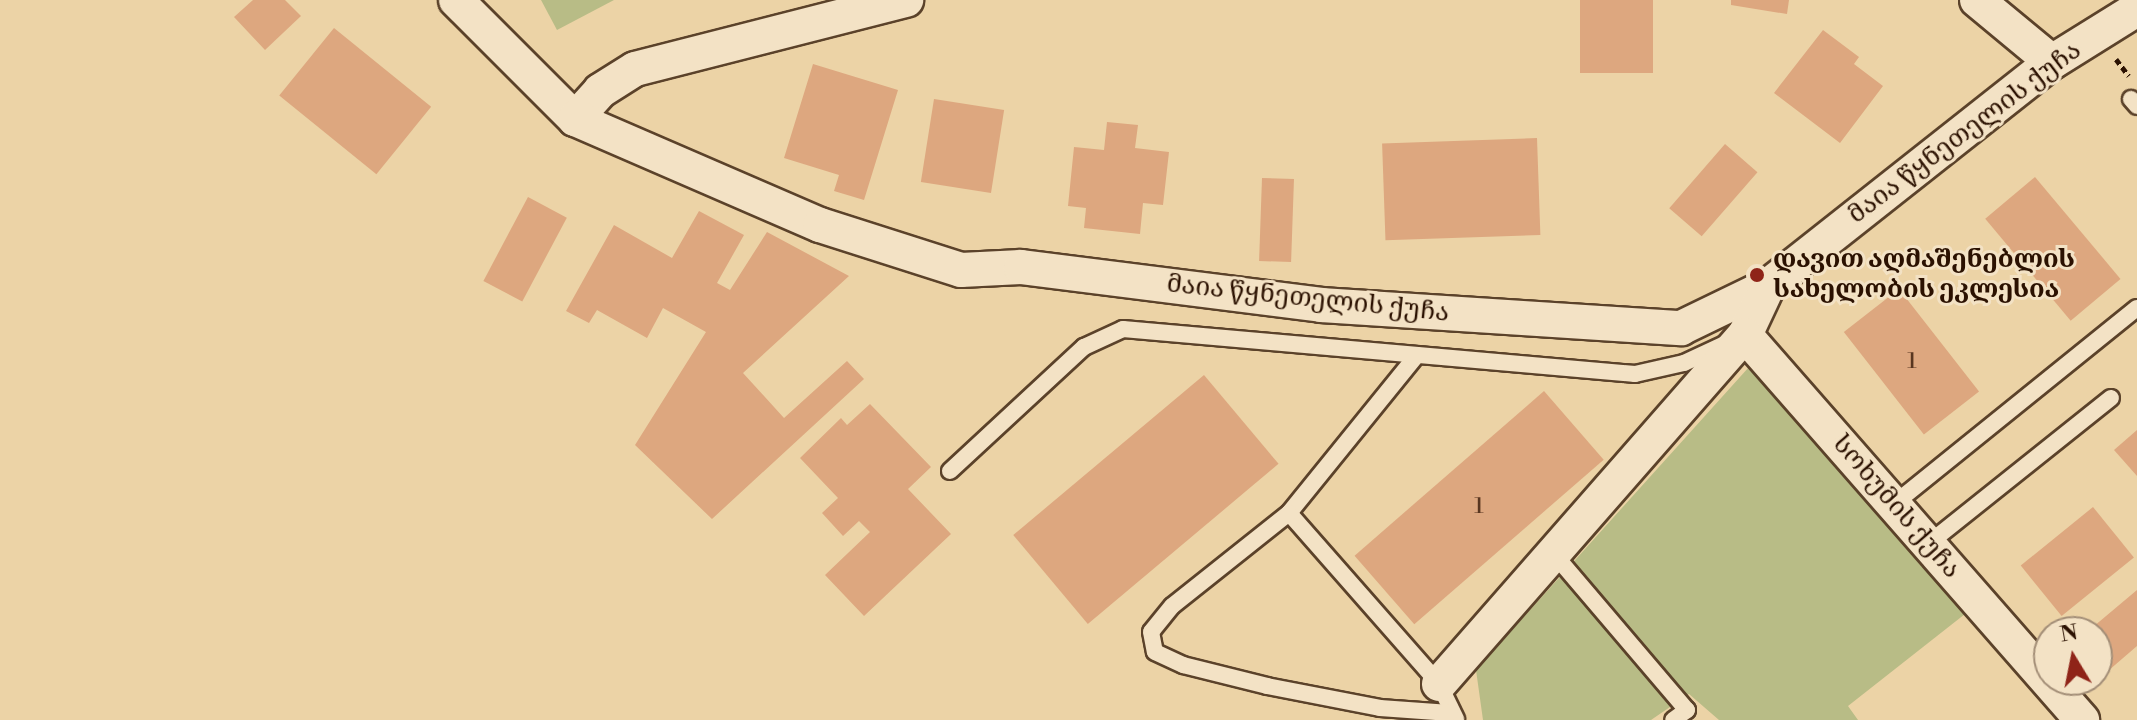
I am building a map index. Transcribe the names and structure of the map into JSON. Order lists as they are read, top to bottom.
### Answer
{
  "streets": {
    "street": ["მაია წყნეთელის ქუჩა", "სოხუმის ქუჩა"]
  },
  "places": ["დავით აღმაშენებლის სახელობის ეკლესია"],
  "house_numbers": ["1", "1"],
  "north": "top"
}
